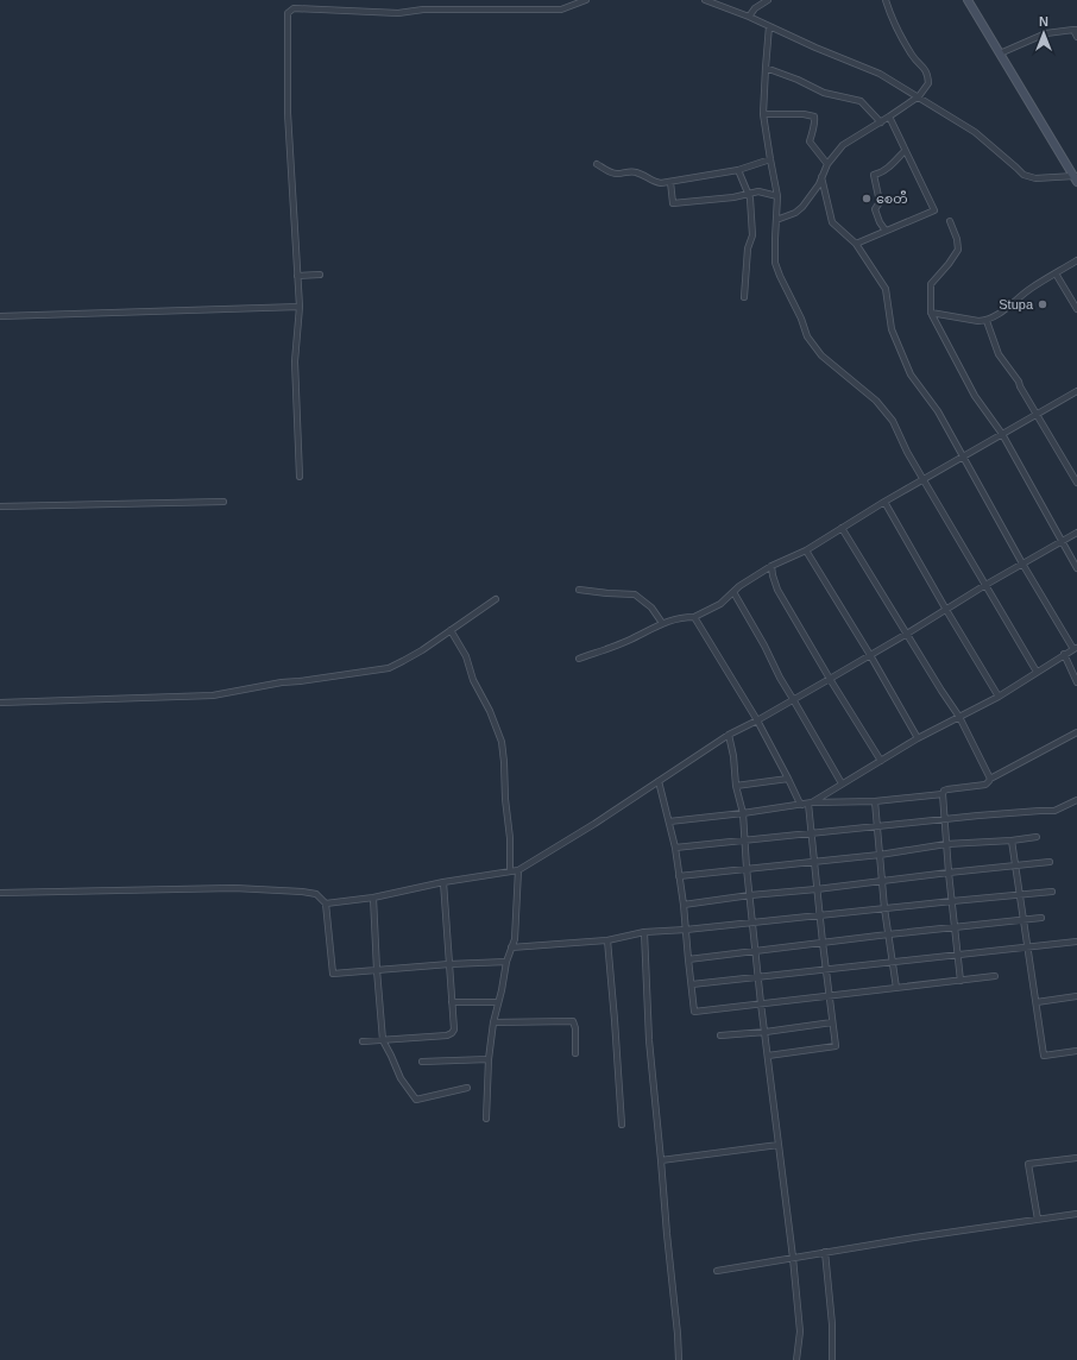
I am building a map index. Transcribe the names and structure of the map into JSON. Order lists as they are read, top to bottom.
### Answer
{
  "places": ["စေတီ", "Stupa"],
  "north": "top"
}
